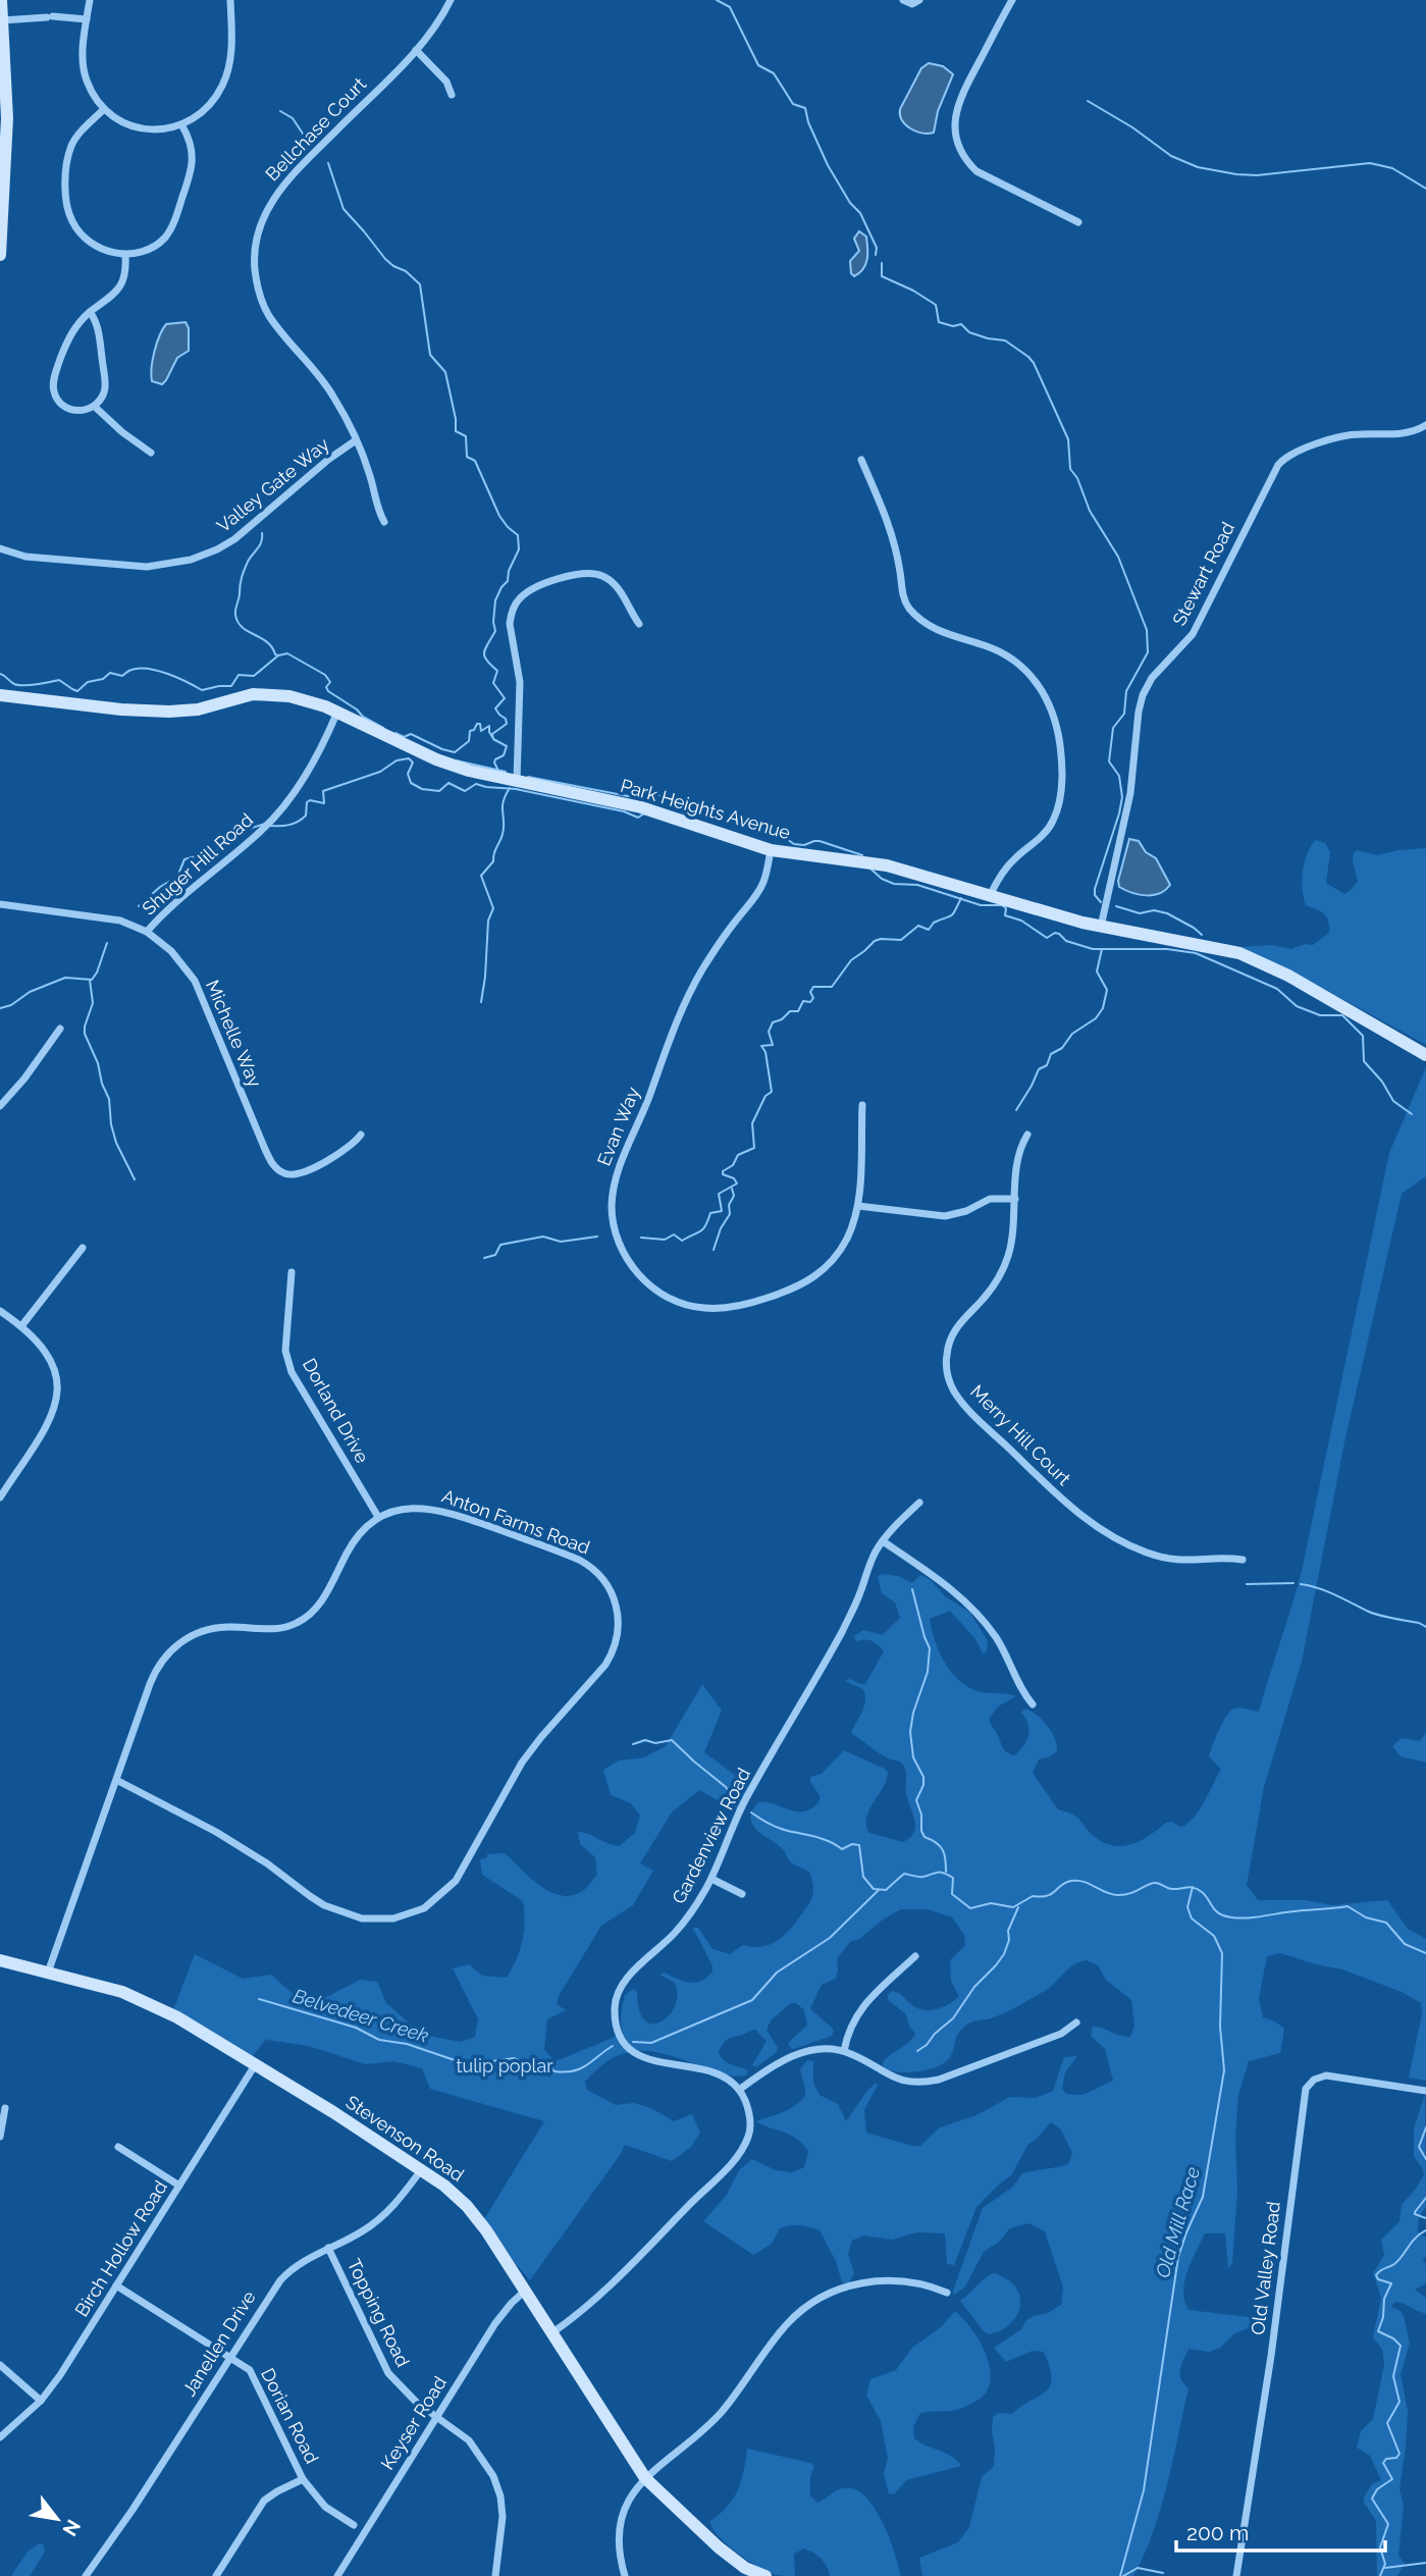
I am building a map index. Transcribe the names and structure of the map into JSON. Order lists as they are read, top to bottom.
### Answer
{
  "streets": {
    "main road": ["Park Heights Avenue", "Stevenson Road"],
    "street": [
      "Bellchase Court",
      "Valley Gate Way",
      "Stewart Road",
      "Shuger Hill Road",
      "Michelle Way",
      "Evan Way",
      "Dorland Drive",
      "Merry Hill Court",
      "Anton Farms Road",
      "Gardenview Road",
      "Birch Hollow Road",
      "Old Valley Road",
      "Topping Road",
      "Janellen Drive",
      "Dorian Road",
      "Keyser Road"
    ]
  },
  "crossings": [
    ["Bellchase Court", "Valley Gate Way"],
    ["Stewart Road", "Park Heights Avenue"],
    ["Park Heights Avenue", "Shuger Hill Road"],
    ["Park Heights Avenue", "Evan Way"],
    ["Shuger Hill Road", "Michelle Way"],
    ["Dorland Drive", "Anton Farms Road"],
    ["Stevenson Road", "Birch Hollow Road"],
    ["Stevenson Road", "Janellen Drive"],
    ["Stevenson Road", "Keyser Road"],
    ["Birch Hollow Road", "Dorian Road"],
    ["Topping Road", "Janellen Drive"],
    ["Topping Road", "Keyser Road"],
    ["Janellen Drive", "Dorian Road"]
  ],
  "water": ["Belvedeer Creek", "Old Mill Race"],
  "parks": ["tulip poplar"],
  "scale_bar": "200 m",
  "north": "bottom right"
}
